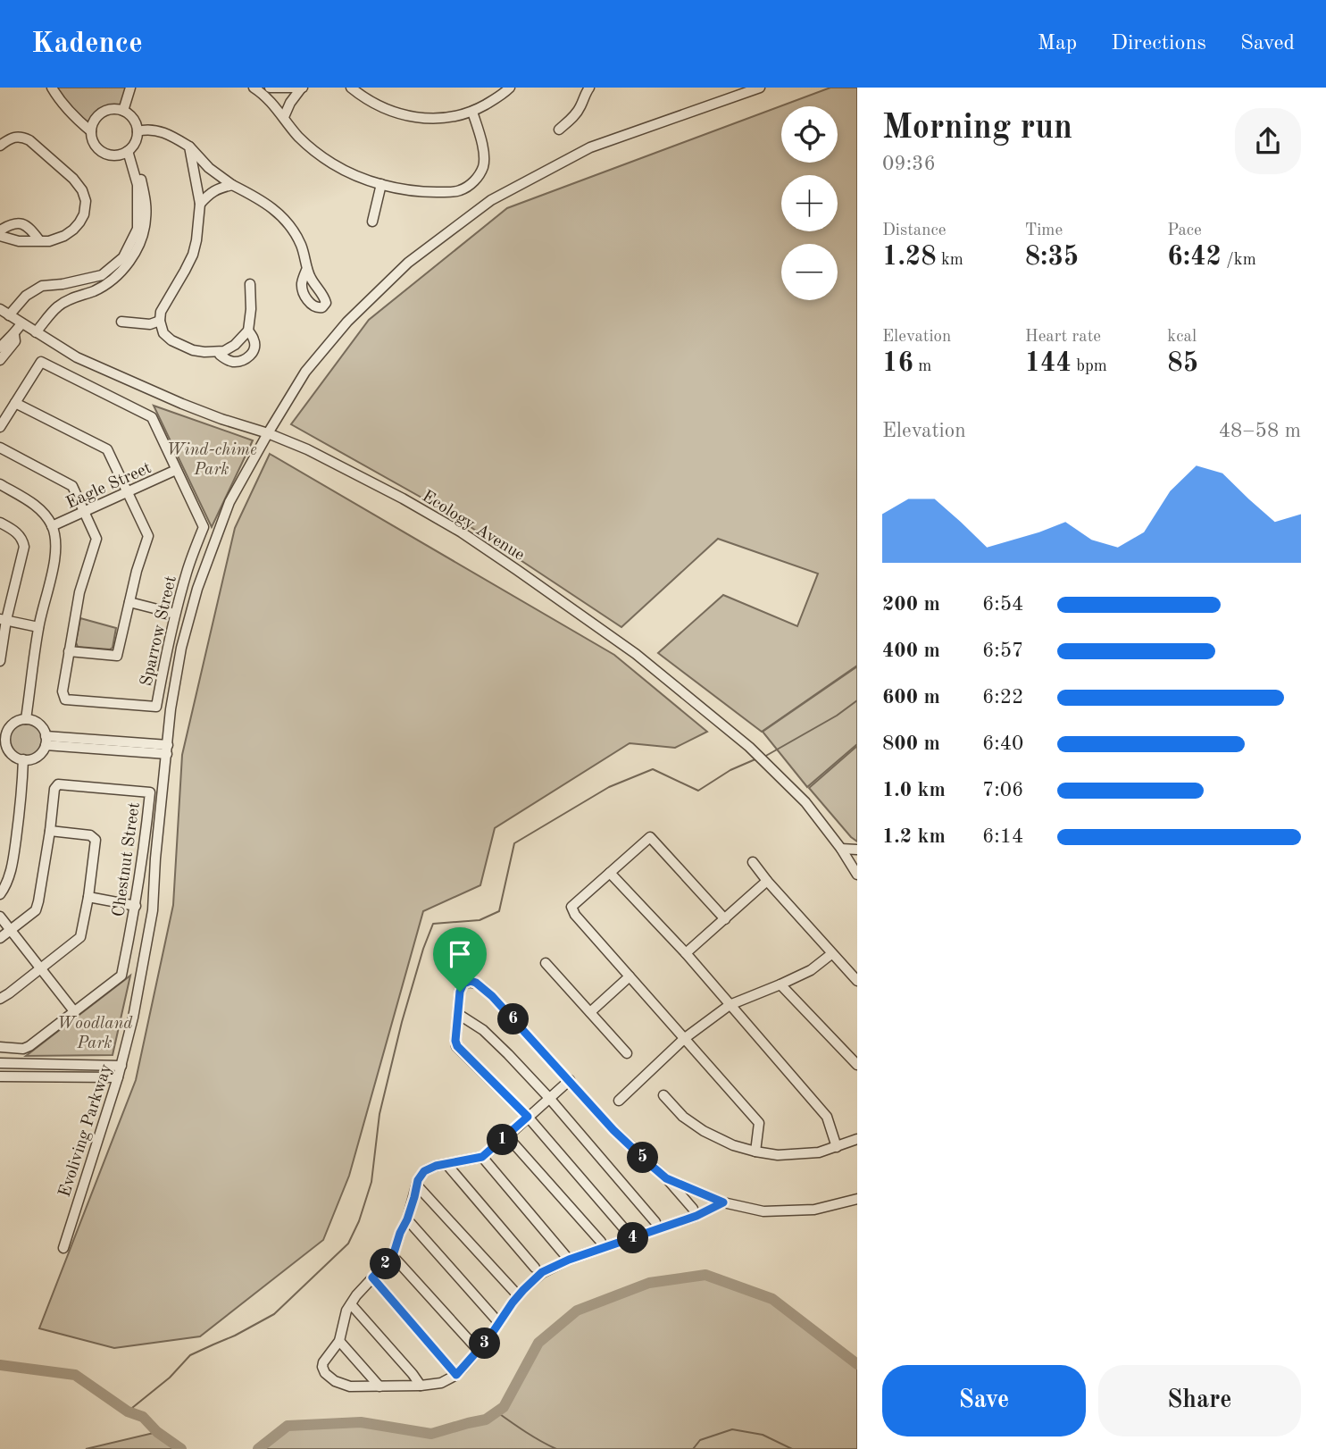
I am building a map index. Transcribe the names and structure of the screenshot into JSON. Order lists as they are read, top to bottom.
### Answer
{
  "streets": {
    "street": [
      "Eagle Street",
      "Ecology Avenue",
      "Sparrow Street",
      "Chestnut Street",
      "Evoliving Parkway"
    ]
  },
  "crossings": [
    ["Eagle Street", "Sparrow Street"],
    ["Ecology Avenue", "Evoliving Parkway"]
  ],
  "parks": ["Wind-chime Park", "Woodland Park"],
  "page": {
    "header": "Kadence",
    "nav": ["Map", "Directions", "Saved"],
    "heading": ["Morning run", "09:36"],
    "map_buttons": ["+", "−"],
    "stats": [
      ["Distance", "1.28 km"],
      ["Time", "8:35"],
      ["Pace", "6:42 /km"],
      ["Elevation", "16 m"],
      ["Heart rate", "144 bpm"],
      ["kcal", "85"]
    ],
    "chart": ["Elevation", "48–58 m"],
    "list": [
      {
        "name": "200 m",
        "note": "6:54"
      },
      {
        "name": "400 m",
        "note": "6:57"
      },
      {
        "name": "600 m",
        "note": "6:22"
      },
      {
        "name": "800 m",
        "note": "6:40"
      },
      {
        "name": "1.0 km",
        "note": "7:06"
      },
      {
        "name": "1.2 km",
        "note": "6:14"
      }
    ],
    "pins": [
      "6",
      "1",
      "5",
      "4",
      "2",
      "3"
    ],
    "buttons": ["Save", "Share"]
  }
}
